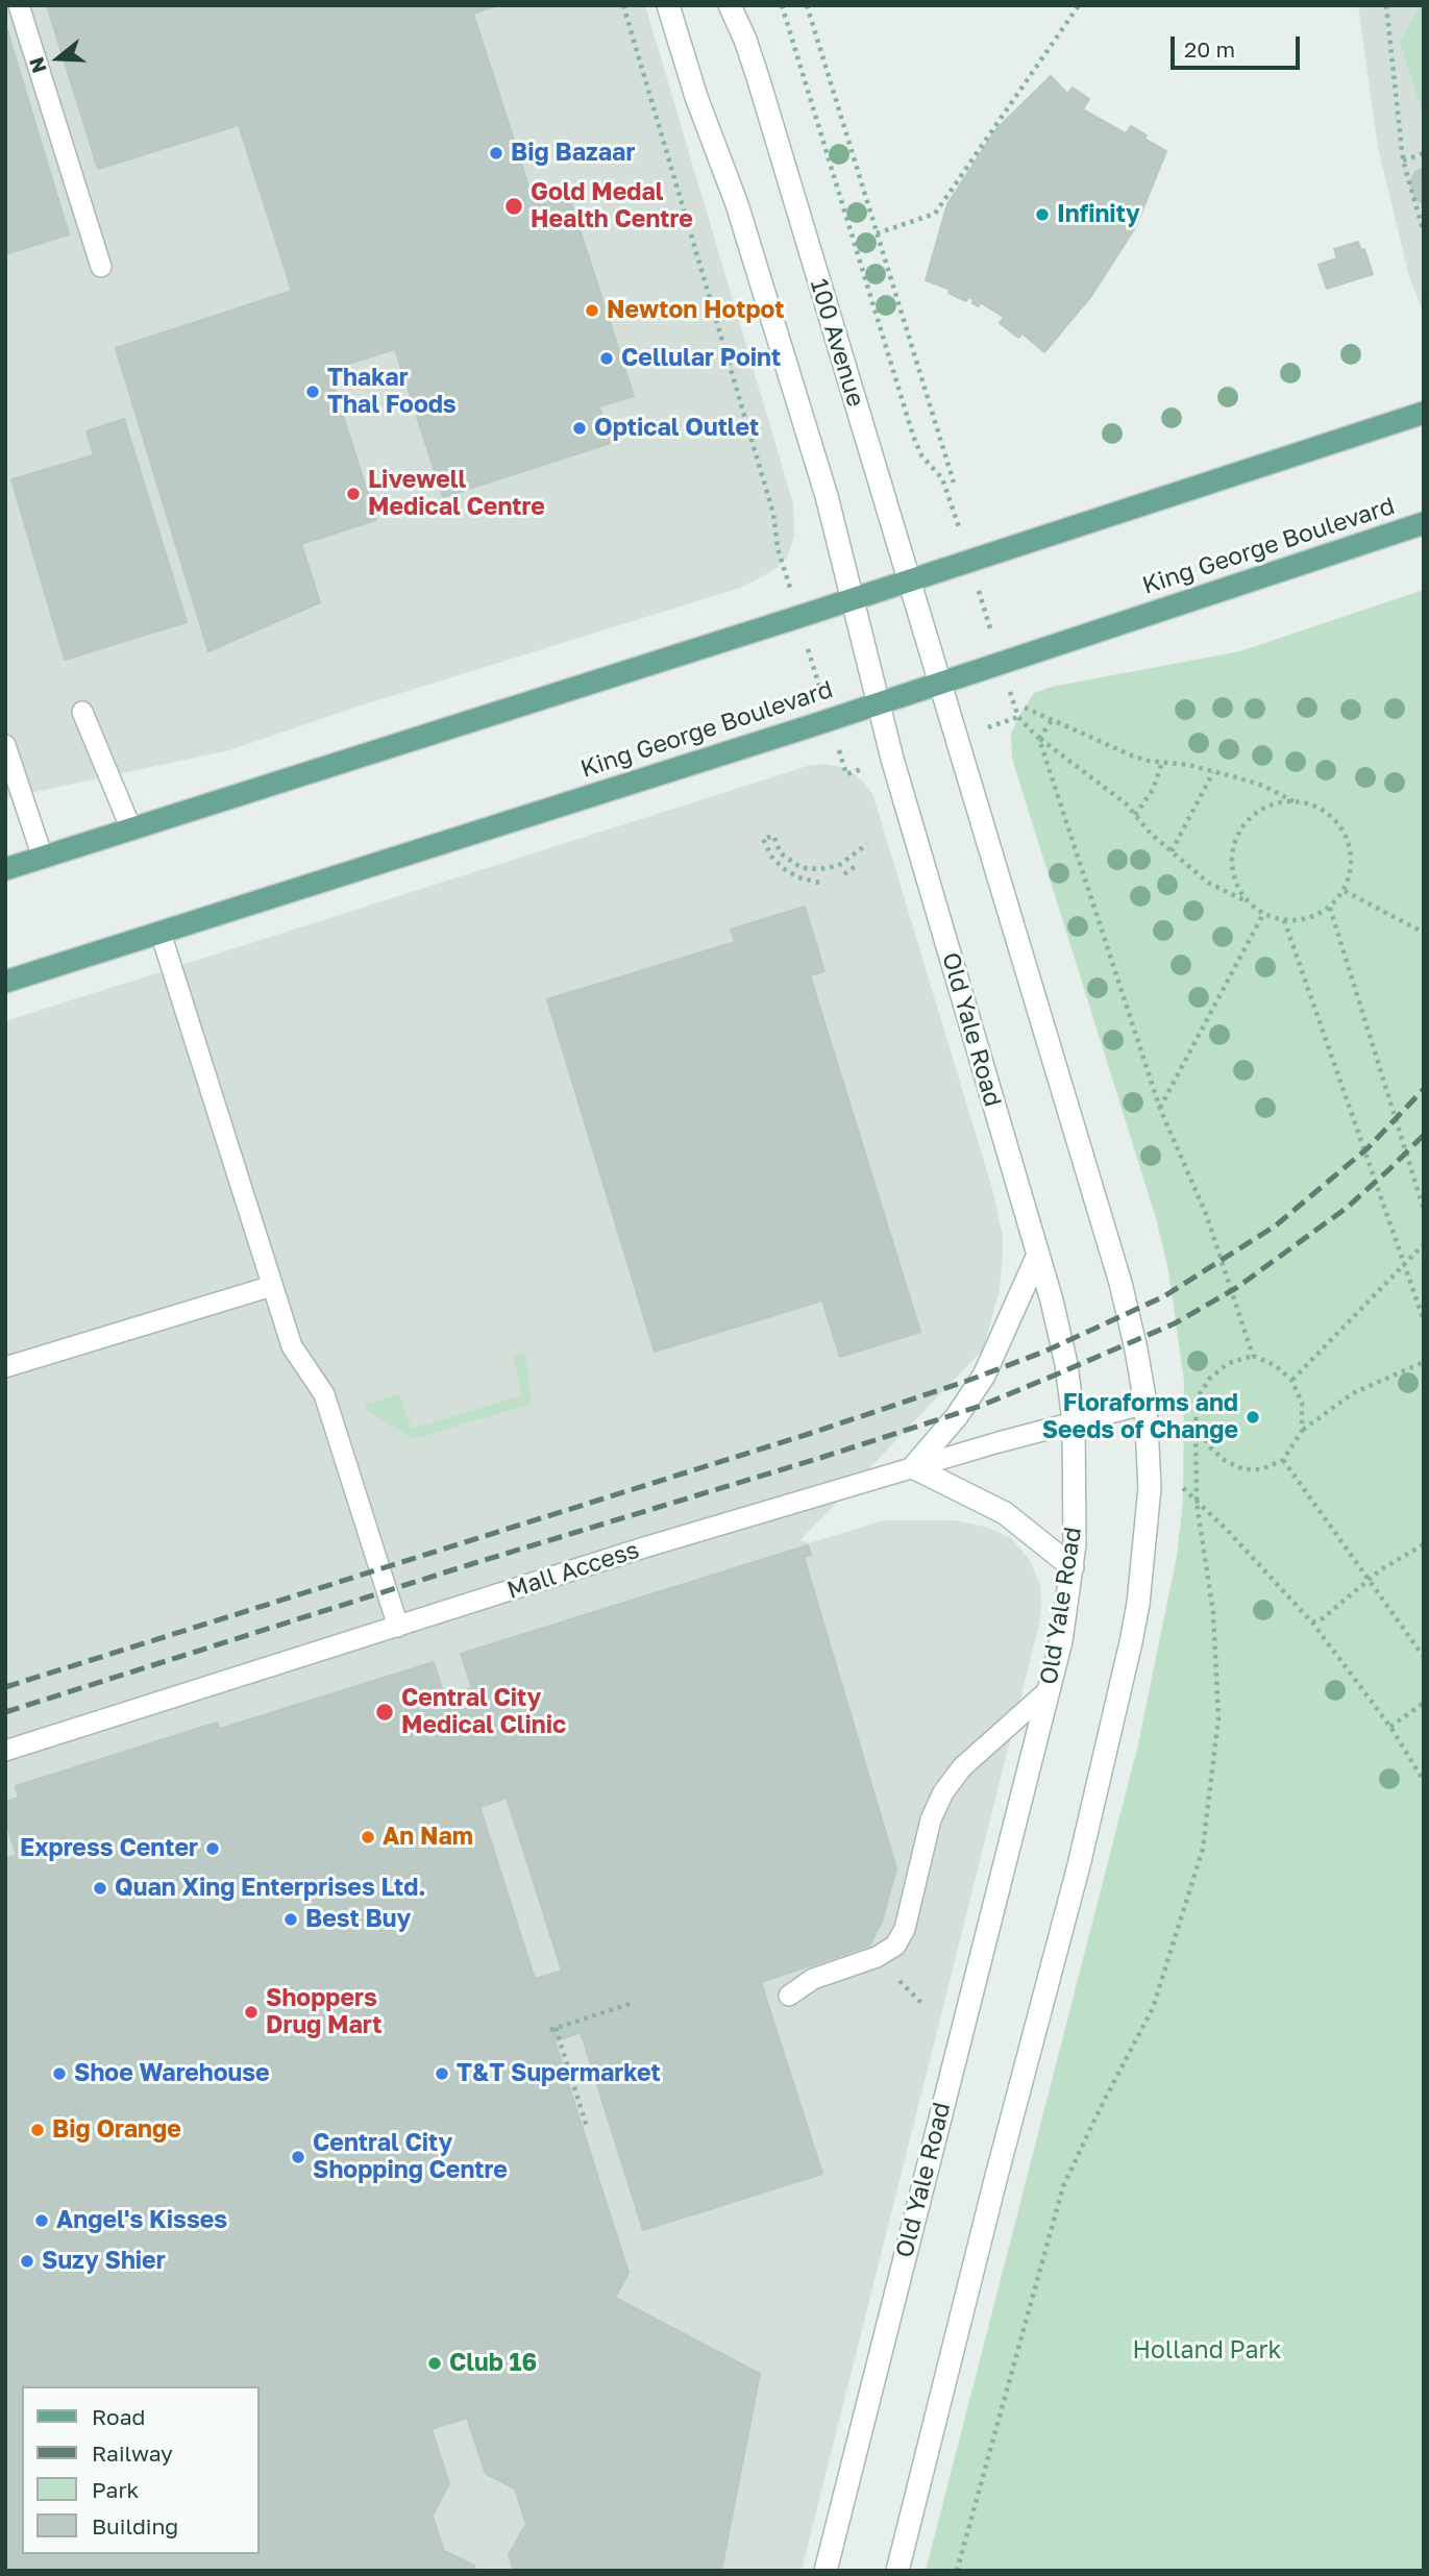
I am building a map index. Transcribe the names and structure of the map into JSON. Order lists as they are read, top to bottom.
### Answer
{
  "streets": {
    "main road": ["100 Avenue", "King George Boulevard", "Old Yale Road"],
    "lane": ["Mall Access"]
  },
  "crossings": [
    ["100 Avenue", "King George Boulevard"],
    ["King George Boulevard", "Old Yale Road"],
    ["Old Yale Road", "Mall Access"]
  ],
  "parks": ["Holland Park"],
  "places": [
    "Big Bazaar",
    "Gold Medal Health Centre",
    "Infinity",
    "Newton Hotpot",
    "Cellular Point",
    "Thakar Thal Foods",
    "Optical Outlet",
    "Livewell Medical Centre",
    "Floraforms and Seeds of Change",
    "Central City Medical Clinic",
    "An Nam",
    "Express Center",
    "Quan Xing Enterprises Ltd.",
    "Best Buy",
    "Shoppers Drug Mart",
    "Shoe Warehouse",
    "T&T Supermarket",
    "Big Orange",
    "Central City Shopping Centre",
    "Angel's Kisses",
    "Suzy Shier",
    "Club 16"
  ],
  "legend": [
    "Road",
    "Railway",
    "Park",
    "Building"
  ],
  "scale_bar": "20 m",
  "north": "left"
}
